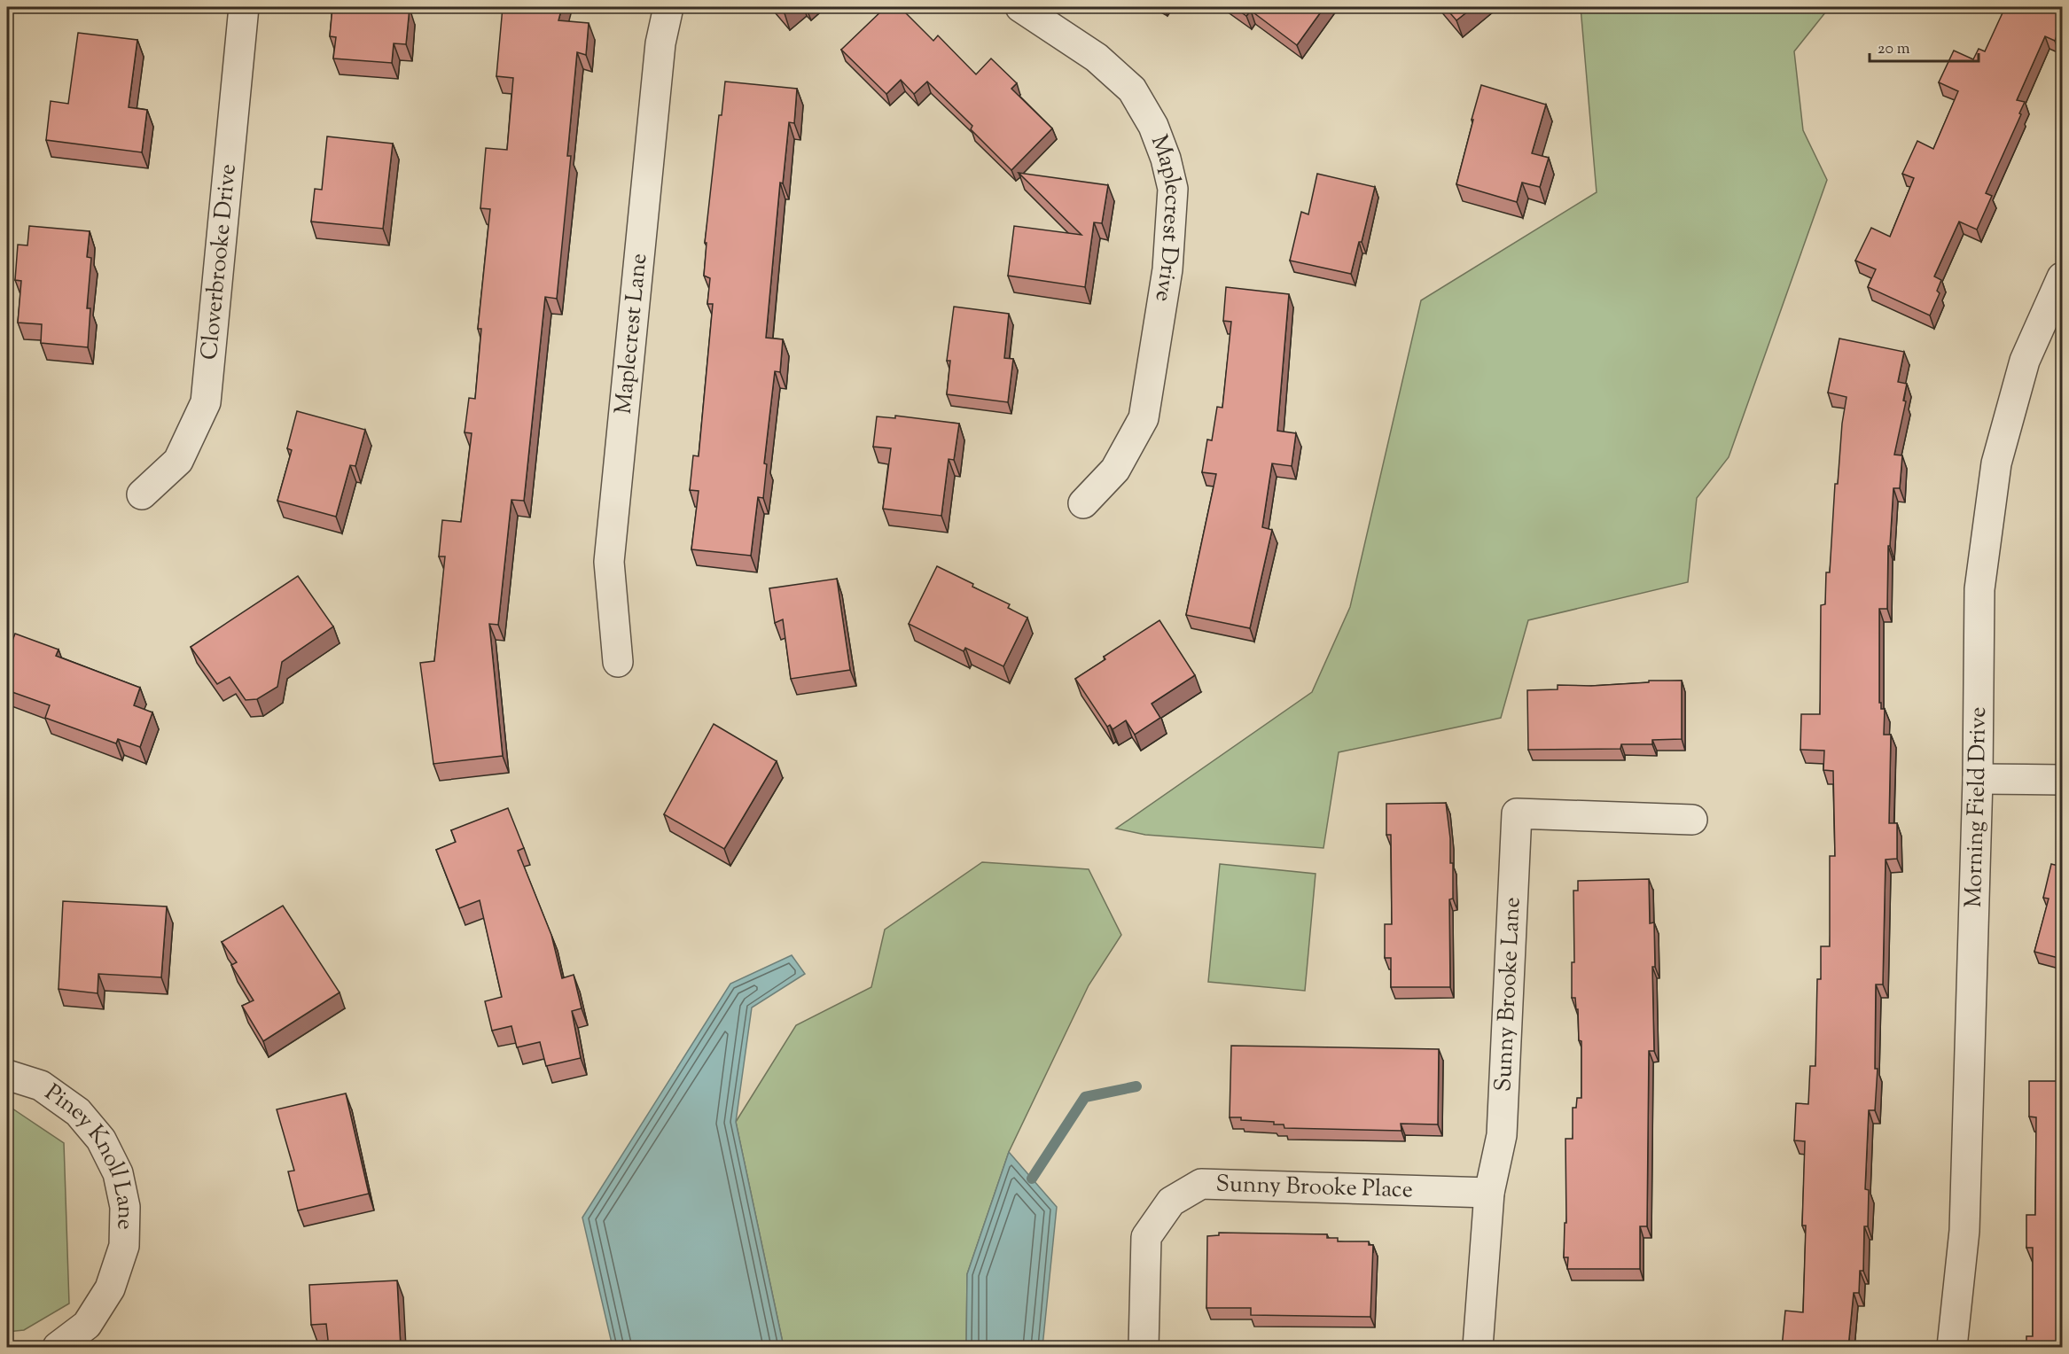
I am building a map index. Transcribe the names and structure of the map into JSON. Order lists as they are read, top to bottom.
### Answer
{
  "streets": {
    "street": [
      "Maplecrest Drive",
      "Cloverbrooke Drive",
      "Maplecrest Lane",
      "Morning Field Drive",
      "Sunny Brooke Lane",
      "Piney Knoll Lane",
      "Sunny Brooke Place"
    ]
  },
  "crossings": [
    ["Sunny Brooke Lane", "Sunny Brooke Place"]
  ],
  "scale_bar": "20 m"
}
